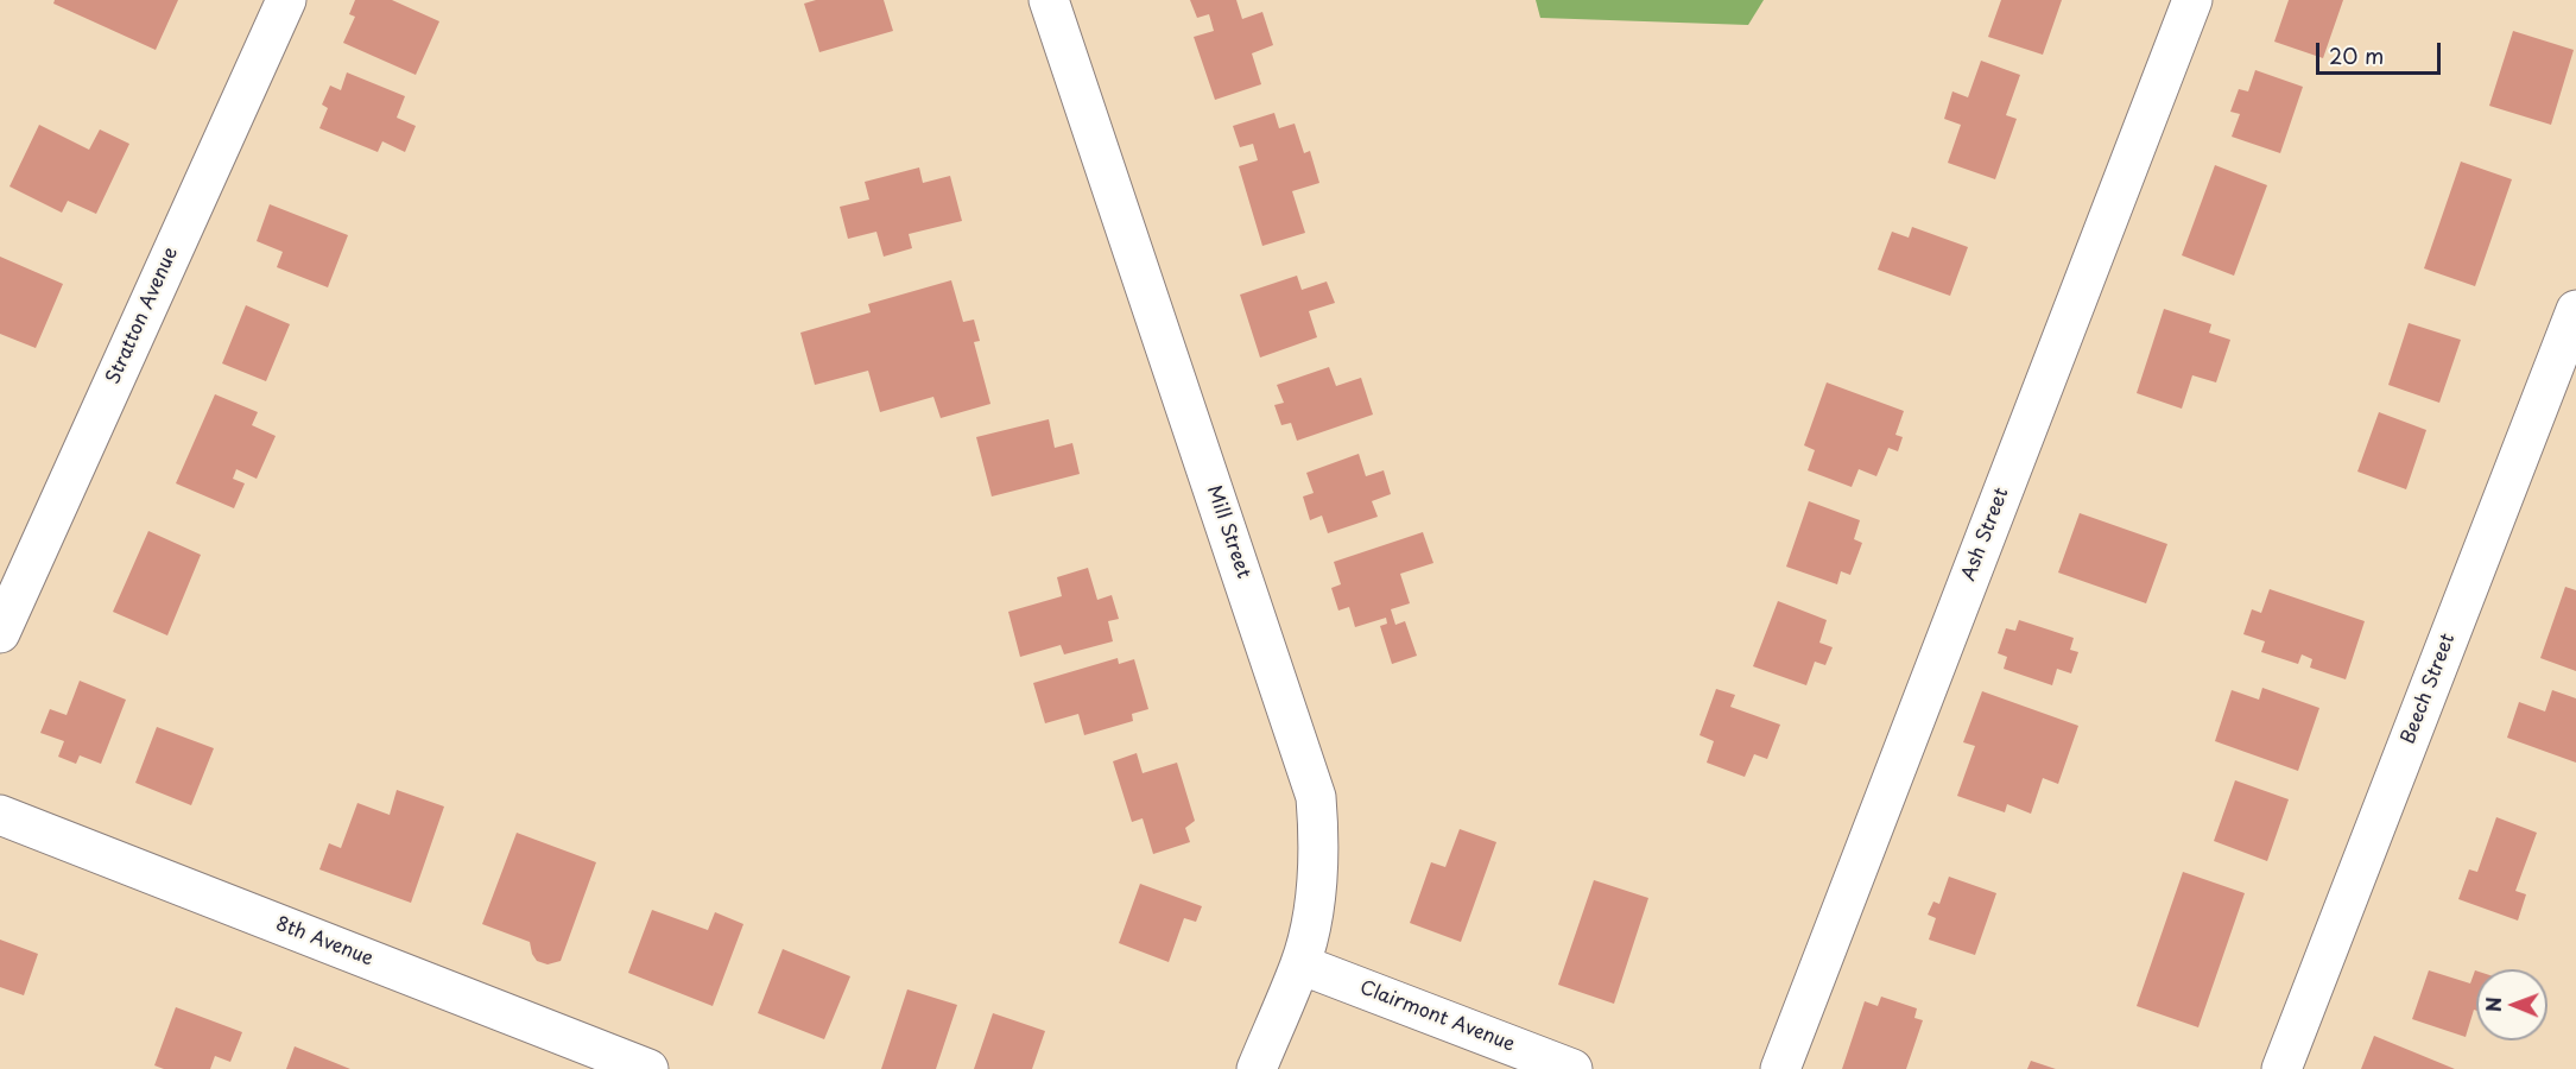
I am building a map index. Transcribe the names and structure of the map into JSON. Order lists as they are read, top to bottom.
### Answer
{
  "streets": {
    "street": [
      "Stratton Avenue",
      "Mill Street",
      "Ash Street",
      "Beech Street",
      "8th Avenue",
      "Clairmont Avenue"
    ]
  },
  "crossings": [
    ["Mill Street", "Clairmont Avenue"]
  ],
  "scale_bar": "20 m",
  "north": "left"
}
